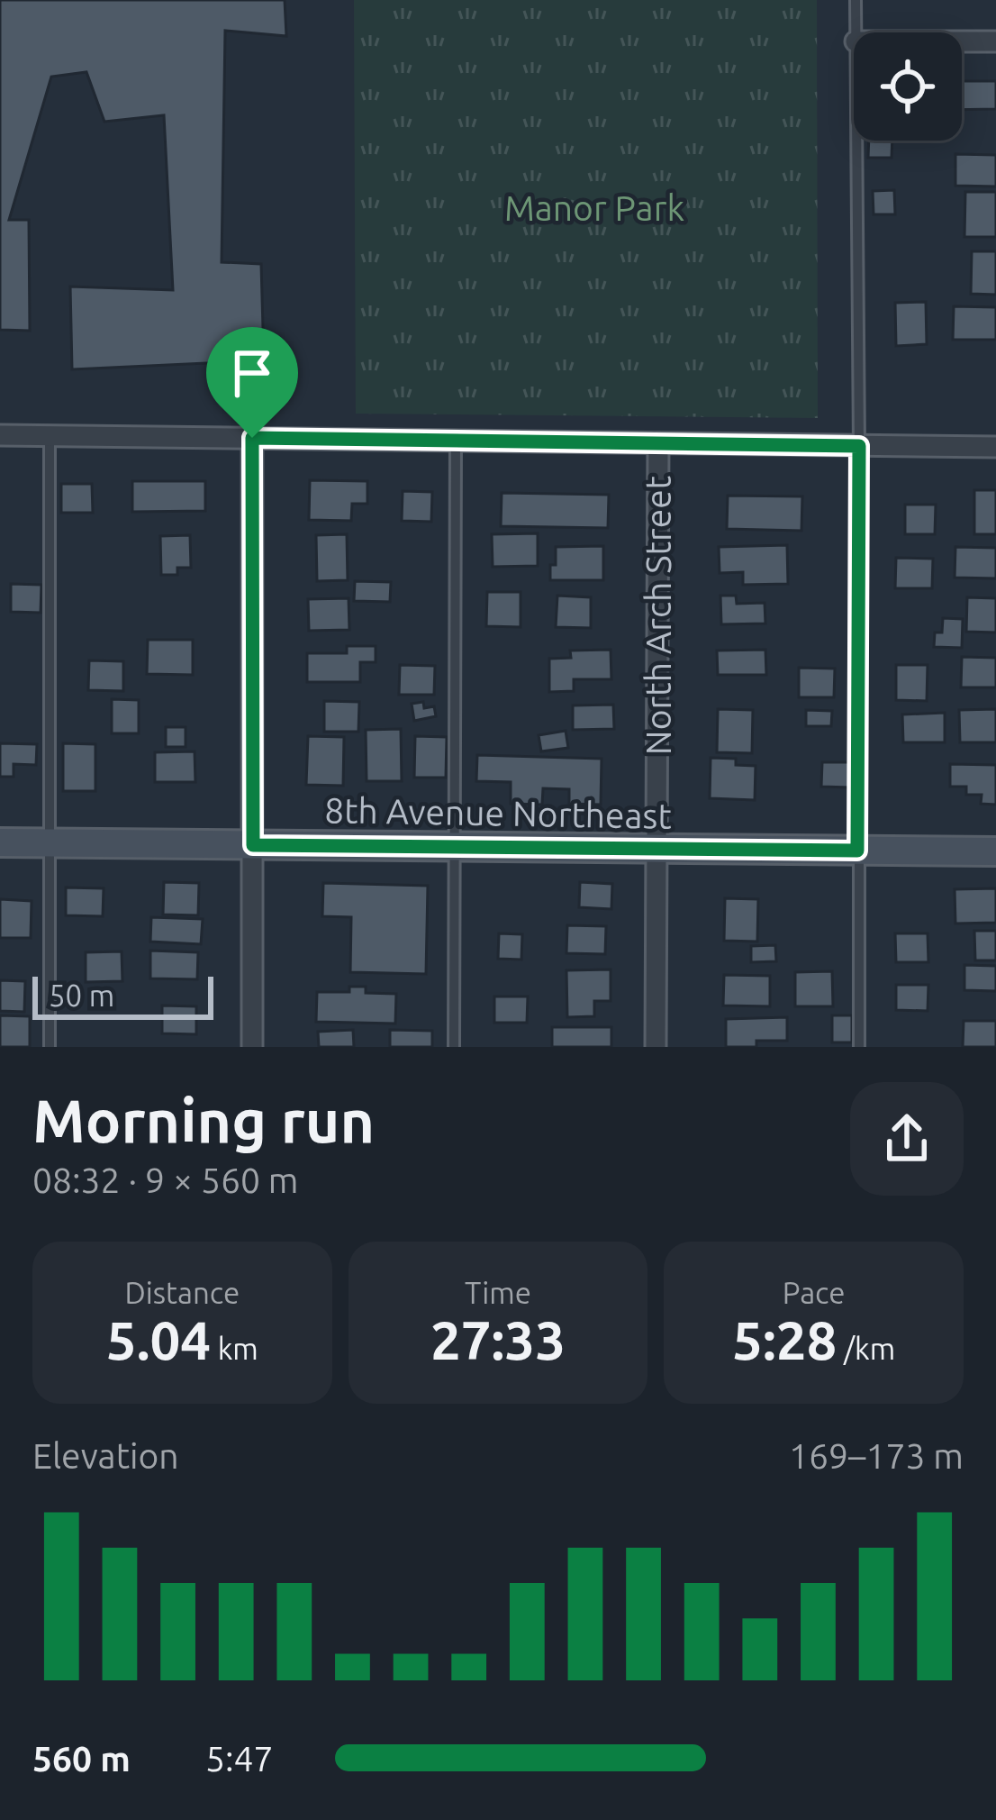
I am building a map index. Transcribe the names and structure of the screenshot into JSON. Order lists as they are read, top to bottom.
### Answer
{
  "streets": {
    "main road": ["8th Avenue Northeast"],
    "street": ["North Arch Street"]
  },
  "crossings": [
    ["North Arch Street", "8th Avenue Northeast"]
  ],
  "parks": ["Manor Park"],
  "scale_bar": "50 m",
  "page": {
    "scale": "50 m",
    "heading": ["Morning run", "08:32 · 9 × 560 m"],
    "stats": [
      ["Distance", "5.04 km"],
      ["Time", "27:33"],
      ["Pace", "5:28 /km"]
    ],
    "chart": ["Elevation", "169–173 m"],
    "list": [
      {
        "name": "560 m",
        "note": "5:47"
      }
    ]
  }
}
